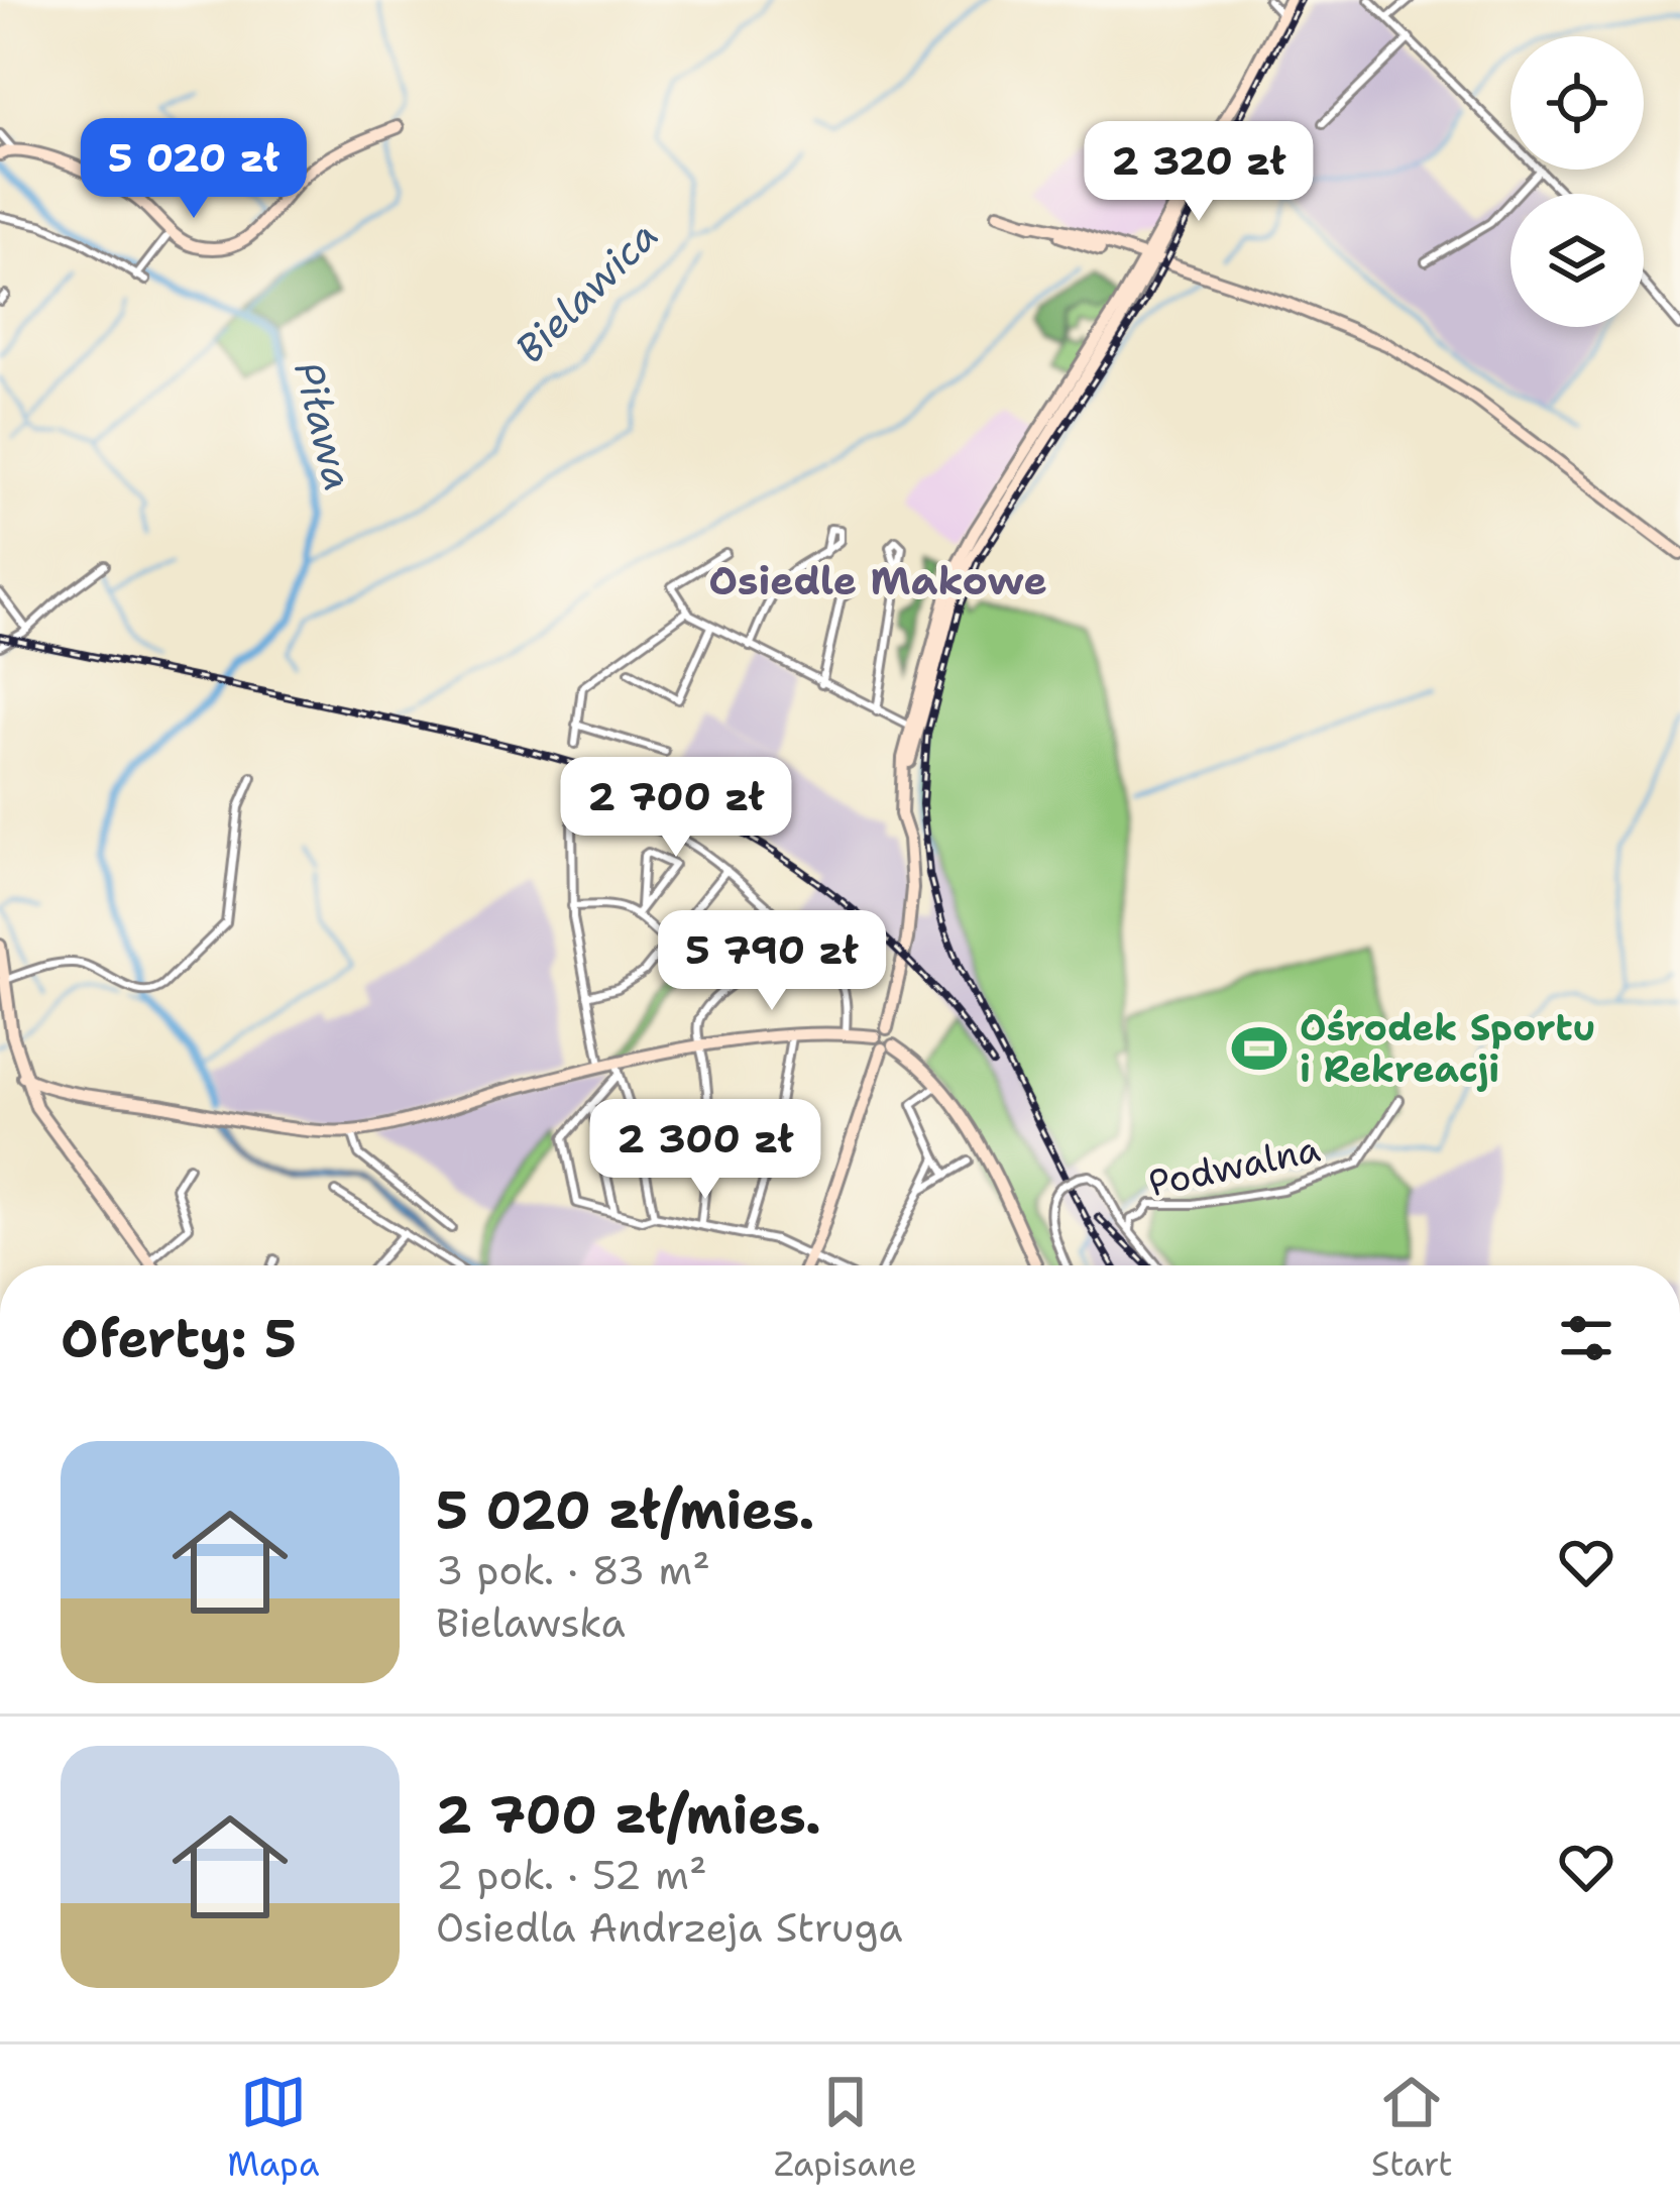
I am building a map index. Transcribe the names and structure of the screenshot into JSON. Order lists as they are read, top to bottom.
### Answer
{
  "streets": {
    "street": ["Podwalna"]
  },
  "districts": ["Osiedle Makowe"],
  "water": ["Bielawica", "Piława"],
  "places": {
    "sports": ["Ośrodek Sportu i Rekreacji"]
  },
  "page": {
    "price": [
      "5 020 zł",
      "2 320 zł",
      "2 700 zł",
      "5 790 zł",
      "2 300 zł"
    ],
    "heading": "Oferty: 5",
    "list": [
      {
        "name": "5 020 zł/mies.",
        "note": "3 pok. · 83 m² · Bielawska"
      },
      {
        "name": "2 700 zł/mies.",
        "note": "2 pok. · 52 m² · Osiedla Andrzeja Struga"
      }
    ],
    "tabs": ["Mapa", "Zapisane", "Start"]
  }
}
